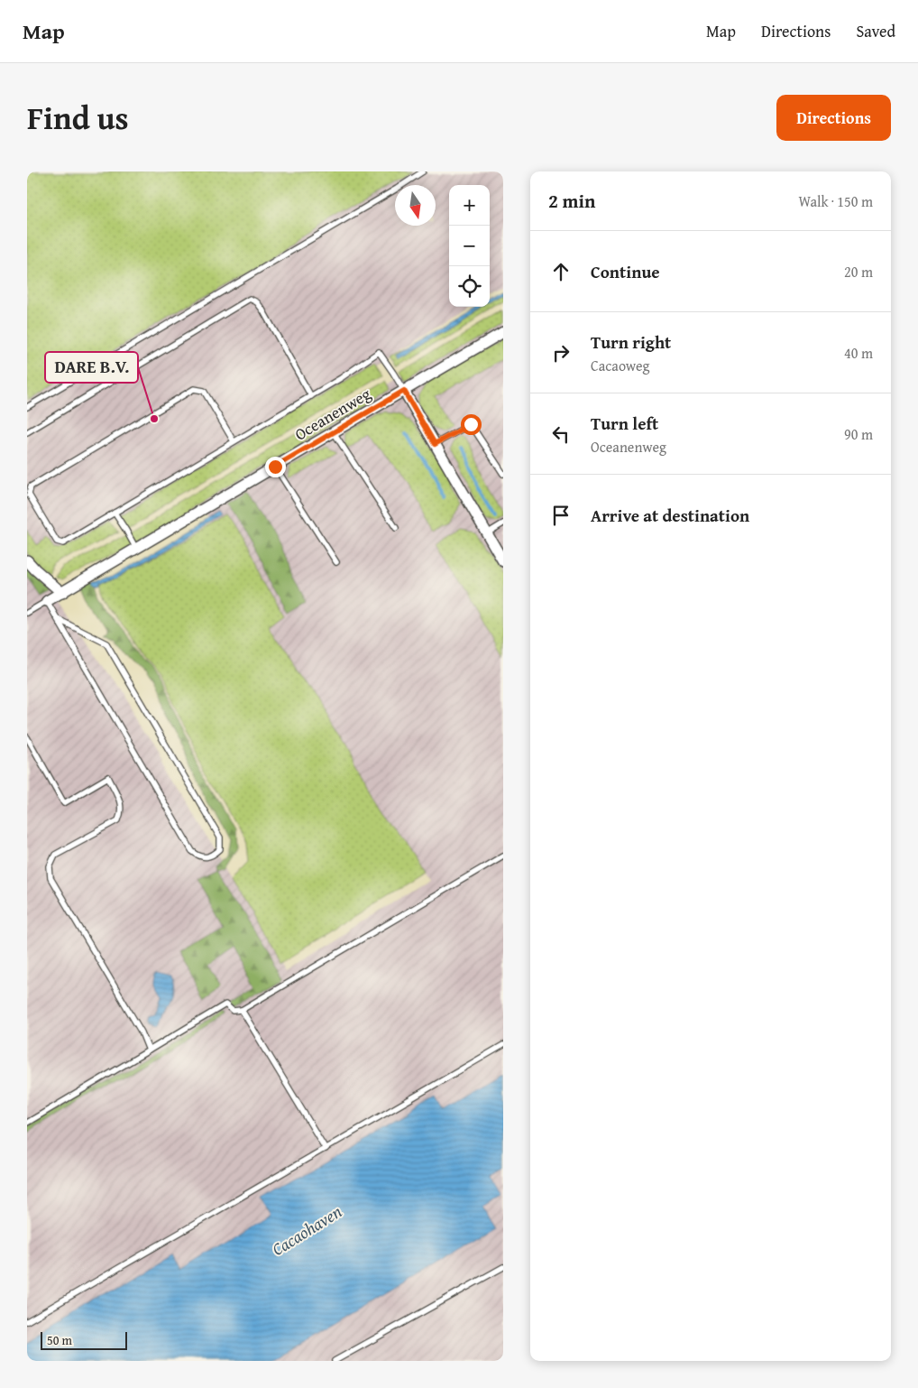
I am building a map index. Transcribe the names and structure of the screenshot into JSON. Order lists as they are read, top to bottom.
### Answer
{
  "streets": {
    "street": ["Oceanenweg"]
  },
  "water": ["Cacaohaven"],
  "places": ["DARE B.V."],
  "scale_bar": "50 m",
  "north": "bottom",
  "page": {
    "header": "Map",
    "nav": ["Map", "Directions", "Saved"],
    "title": "Find us",
    "buttons": "Directions",
    "heading": ["2 min", "Walk · 150 m"],
    "map_buttons": ["+", "−"],
    "list": [
      ["Continue", "20 m"],
      ["Turn right", "Cacaoweg", "40 m"],
      ["Turn left", "Oceanenweg", "90 m"],
      "Arrive at destination"
    ],
    "scale": "50 m"
  }
}
